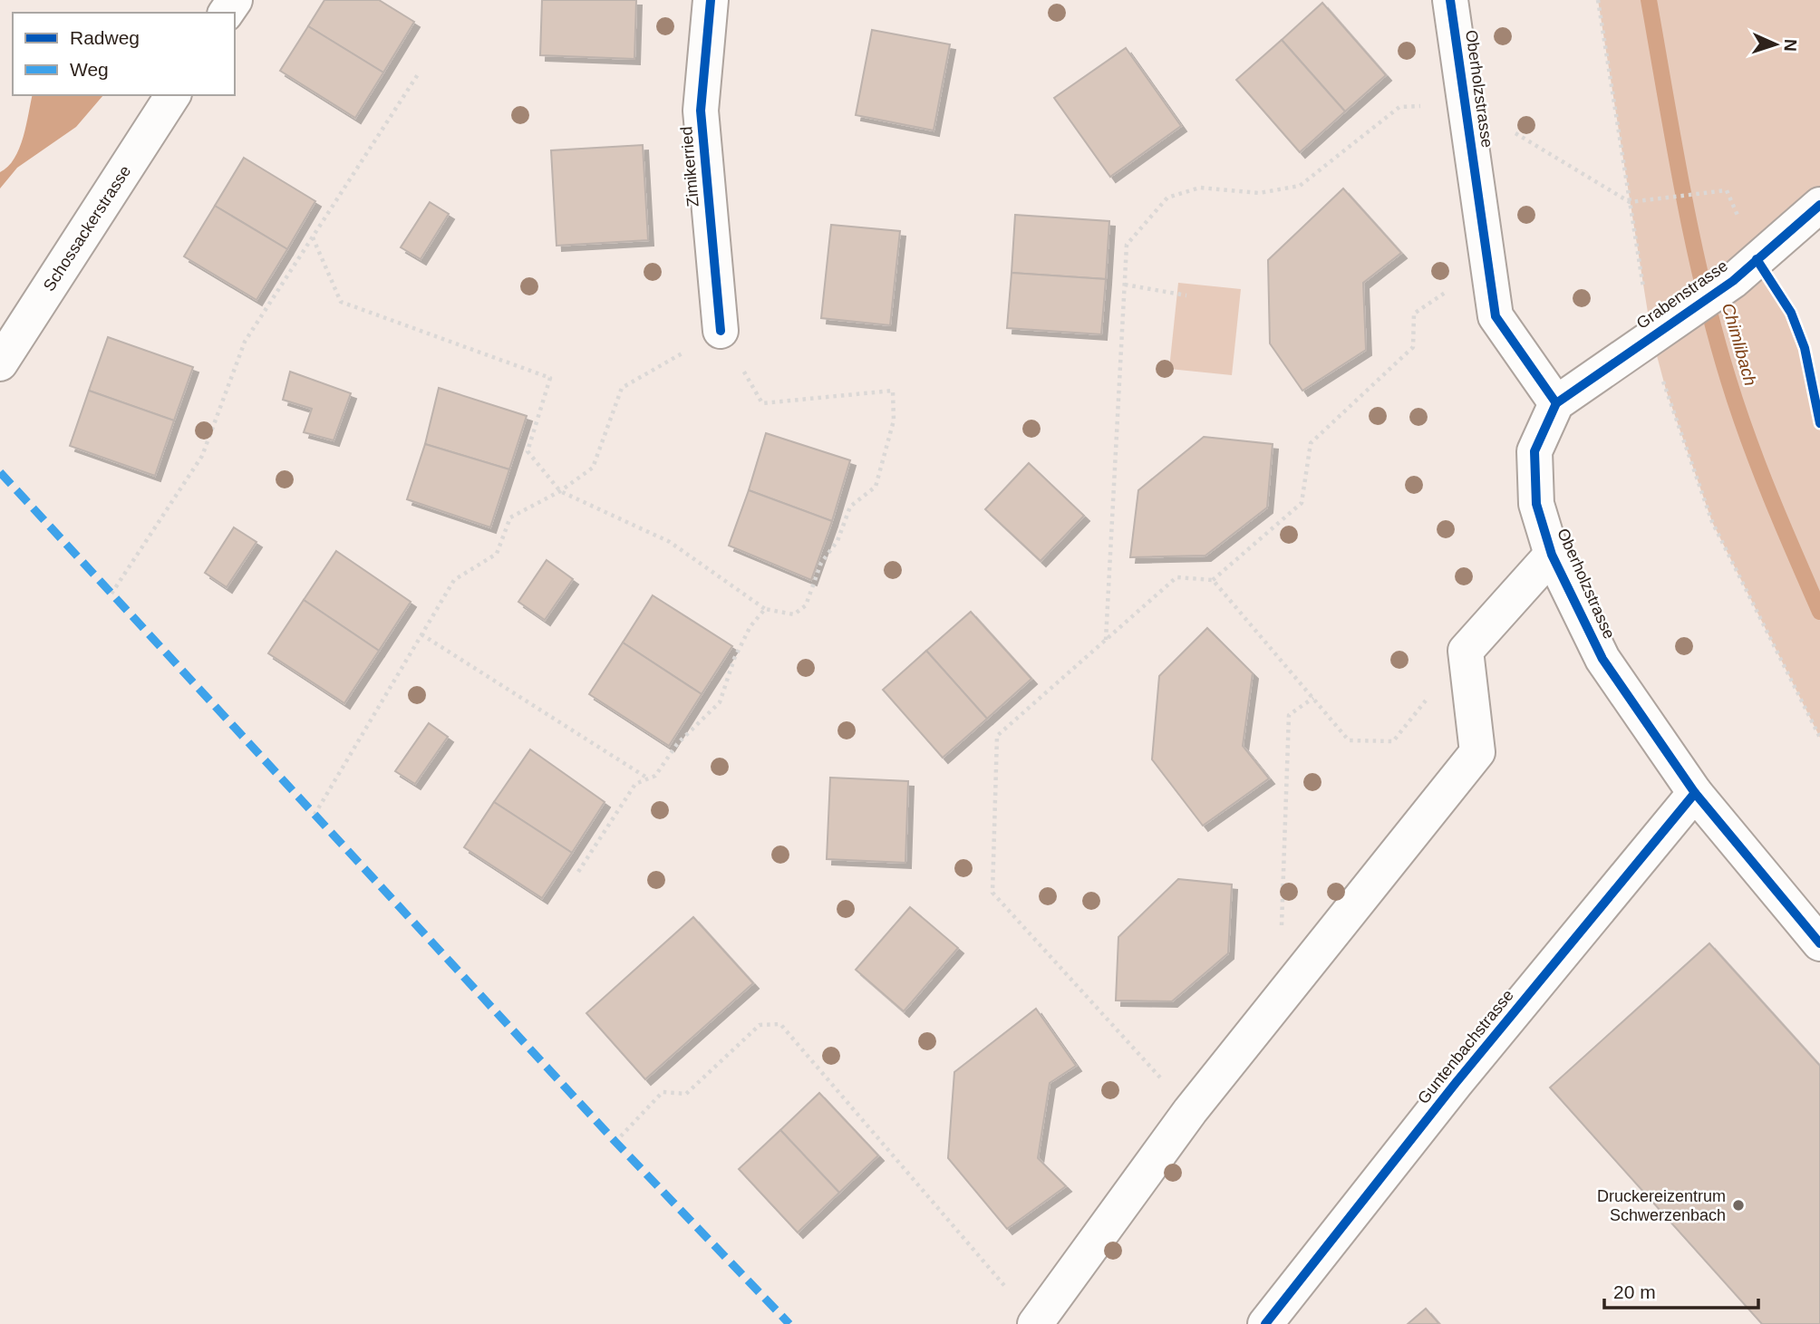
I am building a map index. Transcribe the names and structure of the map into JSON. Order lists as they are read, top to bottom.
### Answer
{
  "streets": {
    "street": [
      "Oberholzstrasse",
      "Zimikerried",
      "Schossackerstrasse",
      "Grabenstrasse",
      "Guntenbachstrasse"
    ]
  },
  "crossings": [
    ["Oberholzstrasse", "Grabenstrasse"],
    ["Oberholzstrasse", "Guntenbachstrasse"]
  ],
  "water": ["Chimlibach"],
  "places": ["Druckereizentrum Schwerzenbach"],
  "legend": ["Radweg", "Weg"],
  "scale_bar": "20 m",
  "north": "right"
}
